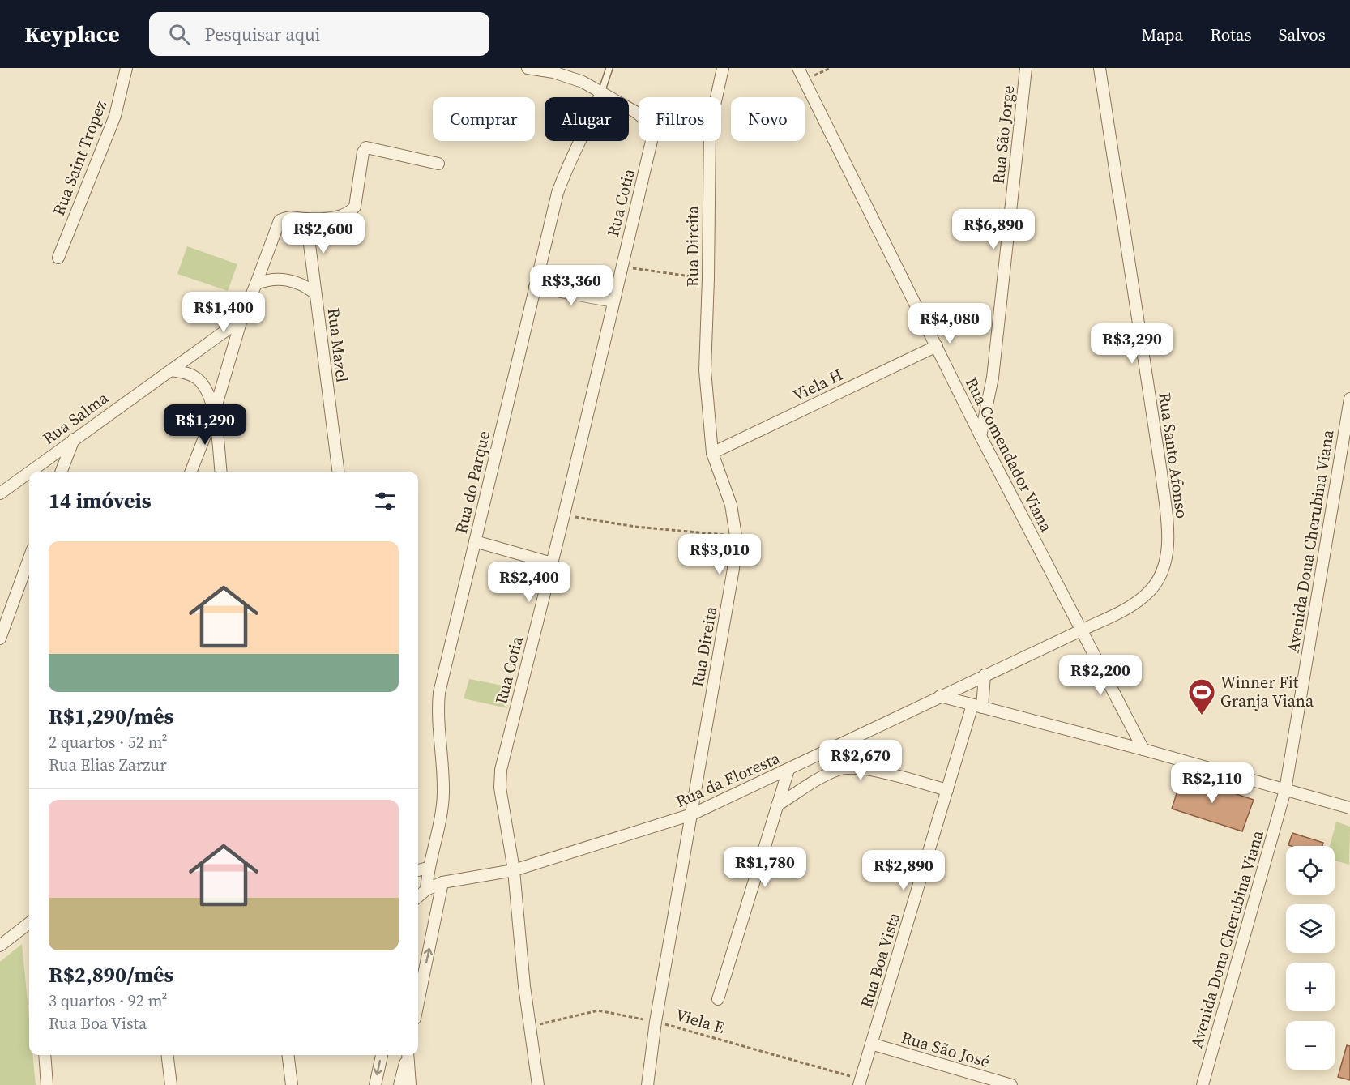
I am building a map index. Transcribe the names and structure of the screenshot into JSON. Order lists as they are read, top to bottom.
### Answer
{
  "streets": {
    "street": [
      "Rua São Jorge",
      "Rua Saint Tropez",
      "Rua Cotia",
      "Rua Direita",
      "Rua Mazel",
      "Viela H",
      "Rua Salma",
      "Rua Comendador Viana",
      "Rua Santo Afonso",
      "Rua do Parque",
      "Avenida Dona Cherubina Viana",
      "Rua da Floresta",
      "Rua Boa Vista",
      "Rua São José"
    ],
    "path": ["Viela E"]
  },
  "crossings": [
    ["Rua São Jorge", "Rua Comendador Viana"],
    ["Rua Cotia", "Rua da Floresta"],
    ["Rua Cotia", "Viela E"],
    ["Rua Direita", "Viela H"],
    ["Rua Direita", "Rua da Floresta"],
    ["Rua Direita", "Viela E"],
    ["Viela H", "Rua Comendador Viana"],
    ["Rua Comendador Viana", "Rua Santo Afonso"],
    ["Rua Comendador Viana", "Rua da Floresta"],
    ["Rua Santo Afonso", "Rua da Floresta"],
    ["Rua do Parque", "Rua da Floresta"],
    ["Rua da Floresta", "Rua Boa Vista"],
    ["Rua Boa Vista", "Viela E"],
    ["Rua Boa Vista", "Rua São José"]
  ],
  "places": {
    "sports": ["Winner Fit Granja Viana"]
  },
  "page": {
    "header": "Keyplace",
    "search": "Pesquisar aqui",
    "nav": ["Mapa", "Rotas", "Salvos"],
    "chip": [
      "Comprar",
      "Alugar",
      "Filtros",
      "Novo"
    ],
    "price": [
      "R$6,890",
      "R$2,600",
      "R$3,360",
      "R$1,400",
      "R$4,080",
      "R$3,290",
      "R$1,290",
      "R$3,010",
      "R$2,400",
      "R$2,200",
      "R$2,670",
      "R$2,110",
      "R$1,780",
      "R$2,890"
    ],
    "heading": "14 imóveis",
    "list": [
      {
        "name": "R$1,290/mês",
        "note": "2 quartos · 52 m² · Rua Elias Zarzur"
      },
      {
        "name": "R$2,890/mês",
        "note": "3 quartos · 92 m² · Rua Boa Vista"
      }
    ],
    "map_buttons": ["+", "−"]
  }
}
